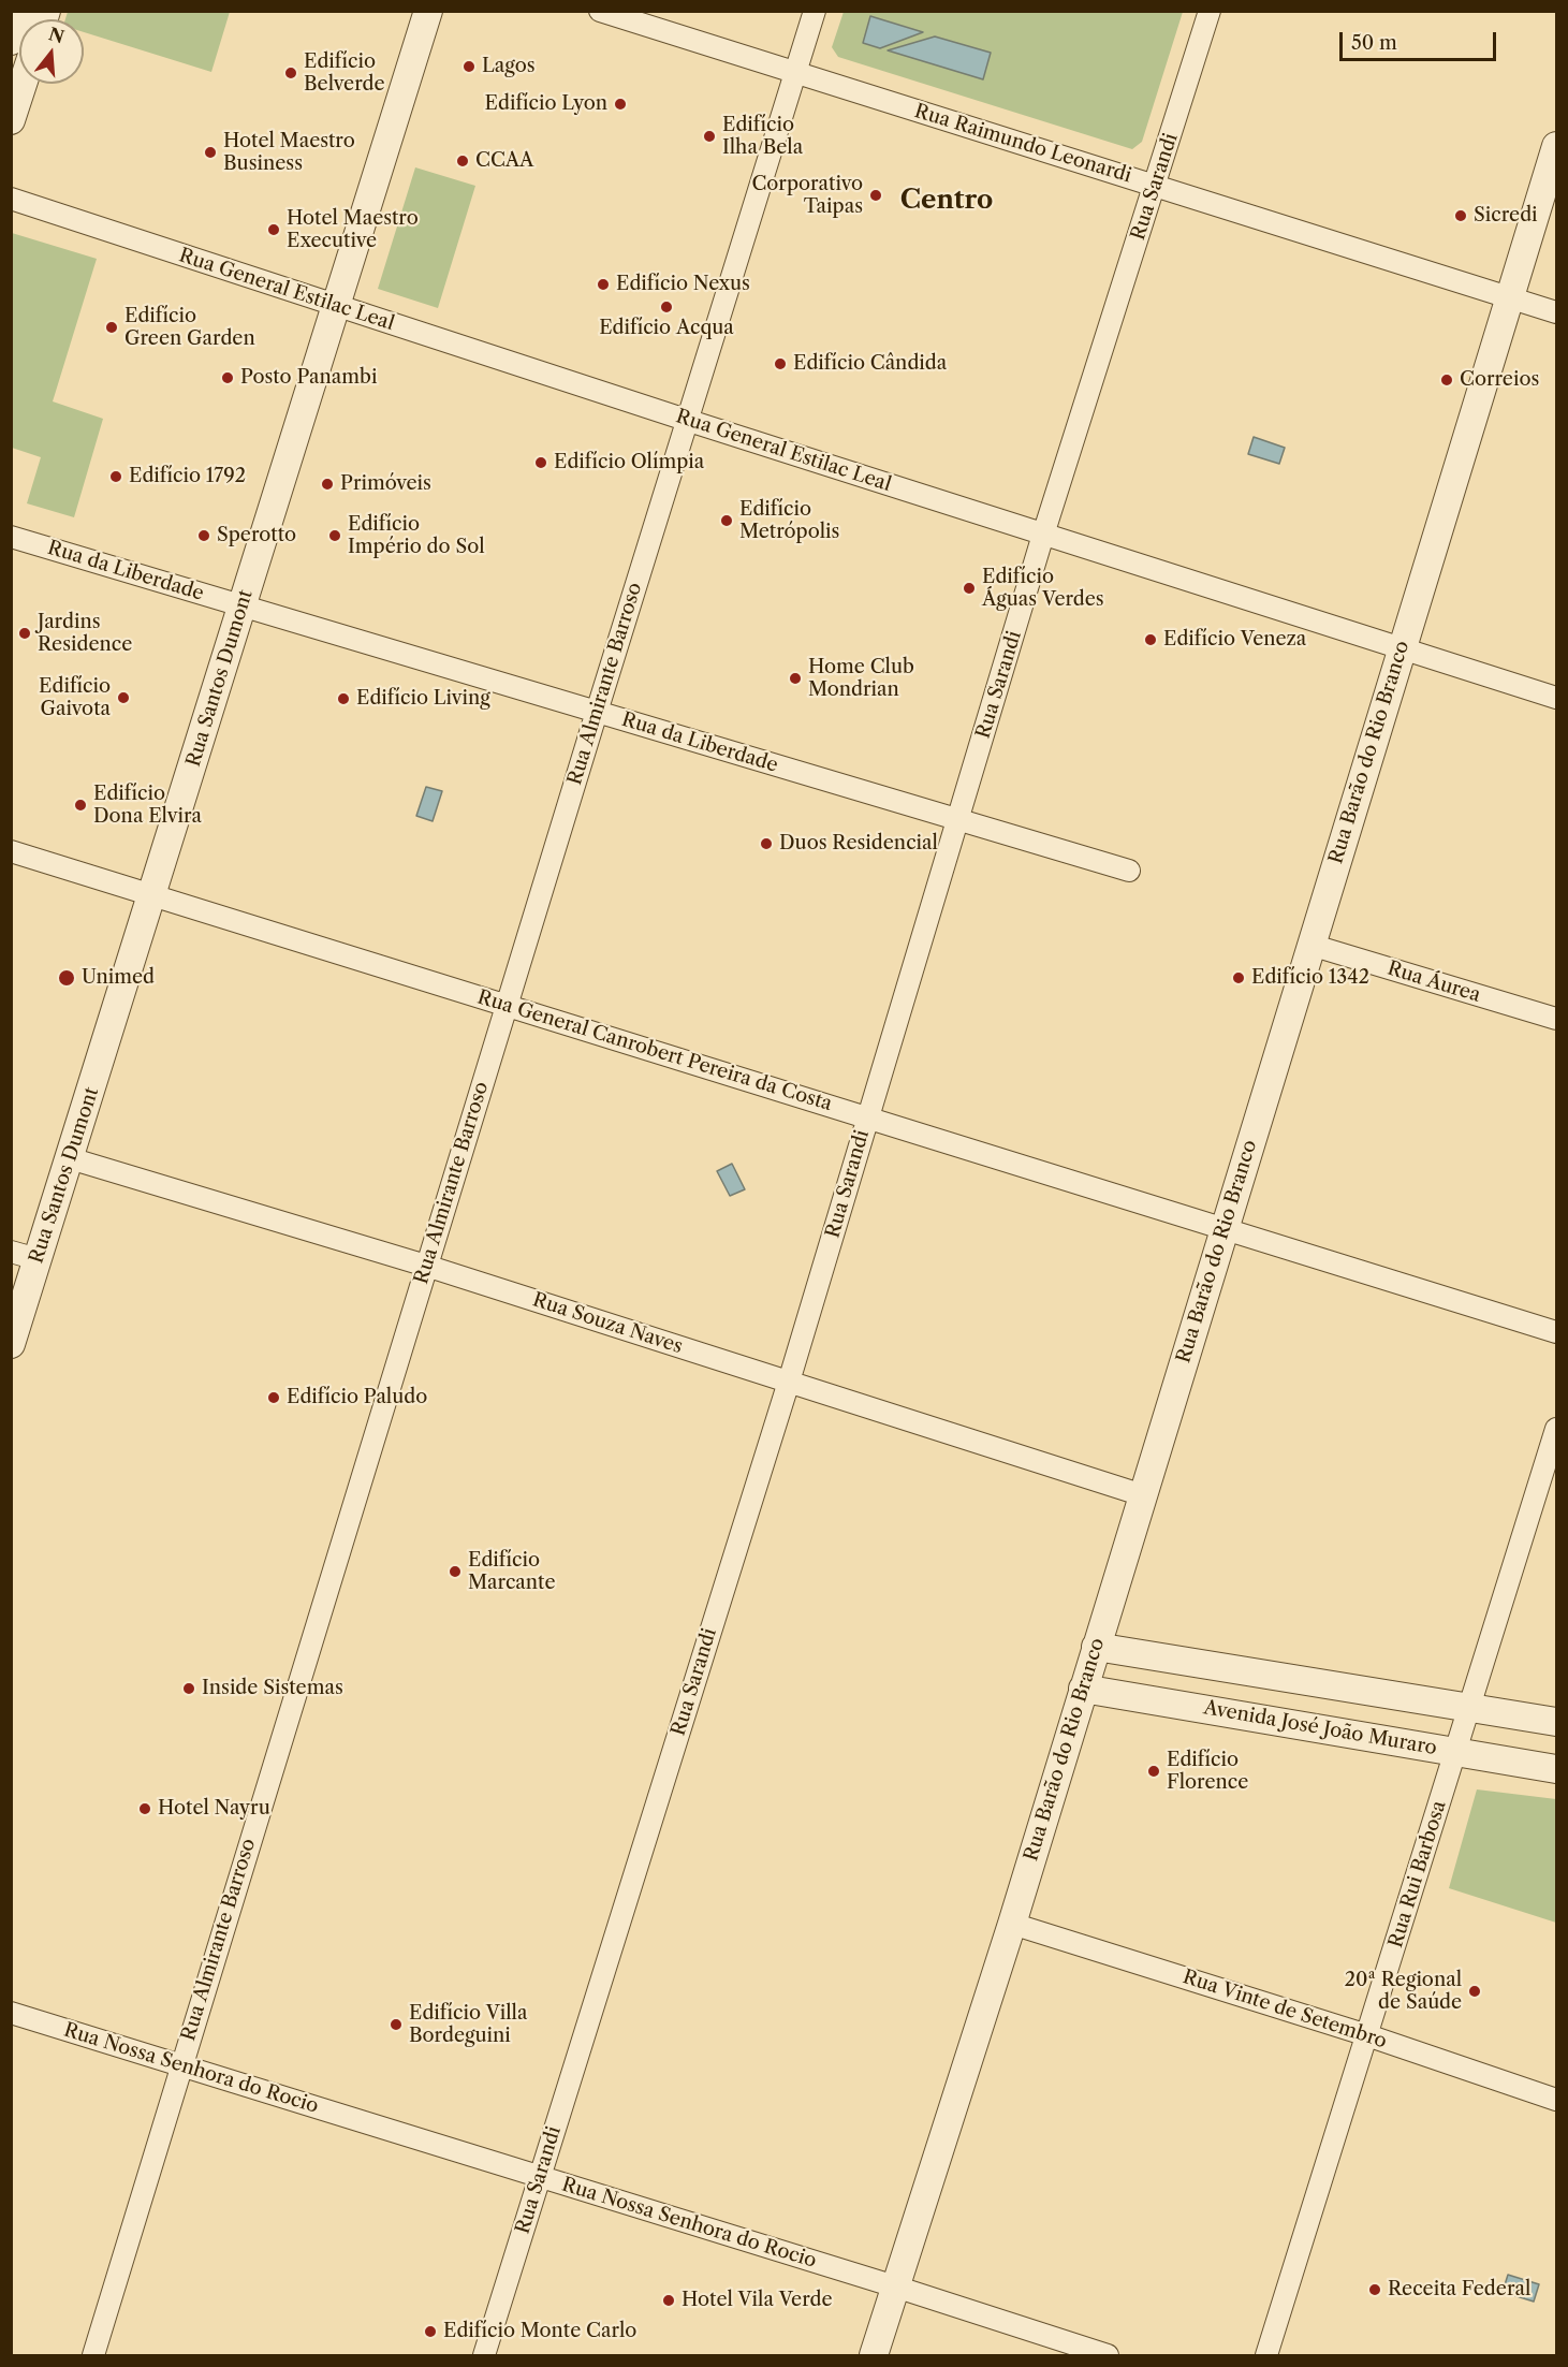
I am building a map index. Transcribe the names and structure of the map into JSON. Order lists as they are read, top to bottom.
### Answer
{
  "streets": {
    "street": [
      "Rua Raimundo Leonardi",
      "Rua Sarandi",
      "Rua General Estilac Leal",
      "Rua da Liberdade",
      "Rua Santos Dumont",
      "Rua Almirante Barroso",
      "Rua Barão do Rio Branco",
      "Rua Áurea",
      "Rua General Canrobert Pereira da Costa",
      "Rua Souza Naves",
      "Avenida José João Muraro",
      "Rua Rui Barbosa",
      "Rua Vinte de Setembro",
      "Rua Nossa Senhora do Rocio"
    ]
  },
  "crossings": [
    ["Rua Raimundo Leonardi", "Rua Sarandi"],
    ["Rua Raimundo Leonardi", "Rua Almirante Barroso"],
    ["Rua Raimundo Leonardi", "Rua Barão do Rio Branco"],
    ["Rua Sarandi", "Rua General Estilac Leal"],
    ["Rua Sarandi", "Rua da Liberdade"],
    ["Rua Sarandi", "Rua General Canrobert Pereira da Costa"],
    ["Rua Sarandi", "Rua Souza Naves"],
    ["Rua Sarandi", "Rua Nossa Senhora do Rocio"],
    ["Rua General Estilac Leal", "Rua Santos Dumont"],
    ["Rua General Estilac Leal", "Rua Almirante Barroso"],
    ["Rua General Estilac Leal", "Rua Barão do Rio Branco"],
    ["Rua da Liberdade", "Rua Santos Dumont"],
    ["Rua da Liberdade", "Rua Almirante Barroso"],
    ["Rua Santos Dumont", "Rua General Canrobert Pereira da Costa"],
    ["Rua Santos Dumont", "Rua Souza Naves"],
    ["Rua Almirante Barroso", "Rua General Canrobert Pereira da Costa"],
    ["Rua Almirante Barroso", "Rua Souza Naves"],
    ["Rua Almirante Barroso", "Rua Nossa Senhora do Rocio"],
    ["Rua Barão do Rio Branco", "Rua Áurea"],
    ["Rua Barão do Rio Branco", "Rua General Canrobert Pereira da Costa"],
    ["Rua Barão do Rio Branco", "Rua Souza Naves"],
    ["Rua Barão do Rio Branco", "Avenida José João Muraro"],
    ["Rua Barão do Rio Branco", "Rua Vinte de Setembro"],
    ["Rua Barão do Rio Branco", "Rua Nossa Senhora do Rocio"],
    ["Avenida José João Muraro", "Rua Rui Barbosa"],
    ["Rua Rui Barbosa", "Rua Vinte de Setembro"]
  ],
  "districts": ["Centro"],
  "places": [
    "Lagos",
    "Edifício Belverde",
    "Edifício Lyon",
    "Edifício Ilha Bela",
    "Hotel Maestro Business",
    "CCAA",
    "Corporativo Taipas",
    "Sicredi",
    "Hotel Maestro Executive",
    "Edifício Nexus",
    "Edifício Acqua",
    "Edifício Green Garden",
    "Edifício Cândida",
    "Posto Panambi",
    "Correios",
    "Edifício Olímpia",
    "Edifício 1792",
    "Primóveis",
    "Edifício Metrópolis",
    "Sperotto",
    "Edifício Império do Sol",
    "Edifício Águas Verdes",
    "Jardins Residence",
    "Edifício Veneza",
    "Home Club Mondrian",
    "Edifício Gaivota",
    "Edifício Living",
    "Edifício Dona Elvira",
    "Duos Residencial",
    "Unimed",
    "Edifício 1342",
    "Edifício Paludo",
    "Edifício Marcante",
    "Inside Sistemas",
    "Edifício Florence",
    "Hotel Nayru",
    "20ª Regional de Saúde",
    "Edifício Villa Bordeguini",
    "Receita Federal",
    "Hotel Vila Verde",
    "Edifício Monte Carlo"
  ],
  "scale_bar": "50 m",
  "north": "top"
}
